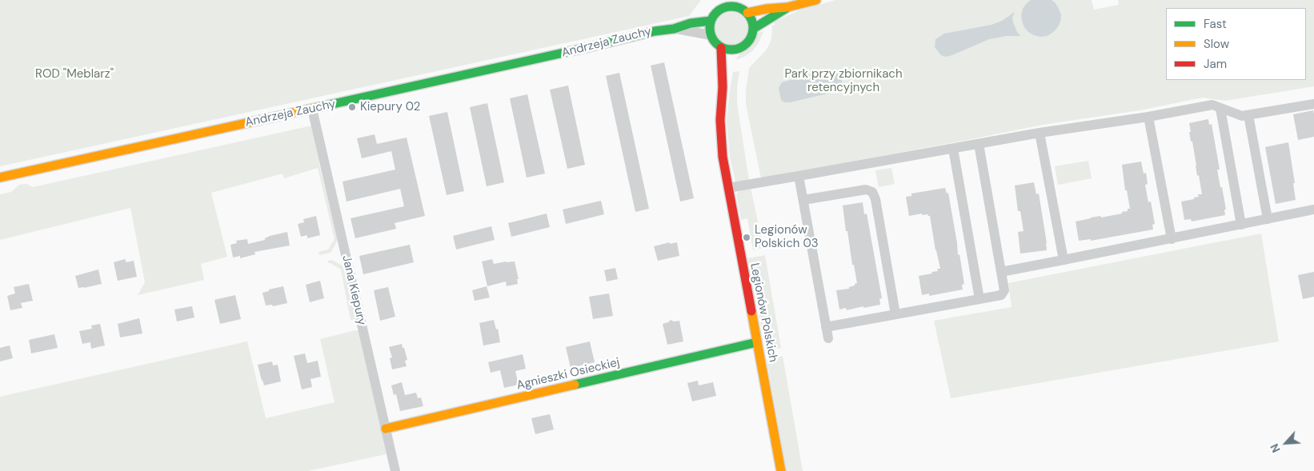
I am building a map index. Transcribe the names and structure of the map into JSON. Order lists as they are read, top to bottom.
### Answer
{
  "streets": {
    "street": [
      "Andrzeja Zauchy",
      "Jana Kiepury",
      "Legionów Polskich",
      "Agnieszki Osieckiej"
    ]
  },
  "crossings": [
    ["Andrzeja Zauchy", "Jana Kiepury"],
    ["Andrzeja Zauchy", "Legionów Polskich"],
    ["Jana Kiepury", "Agnieszki Osieckiej"],
    ["Legionów Polskich", "Agnieszki Osieckiej"]
  ],
  "parks": ["ROD \"Meblarz\"", "Park przy zbiornikach retencyjnych"],
  "places": ["Kiepury 02", "Legionów Polskich 03"],
  "legend": ["Fast", "Slow", "Jam"],
  "north": "bottom left"
}
